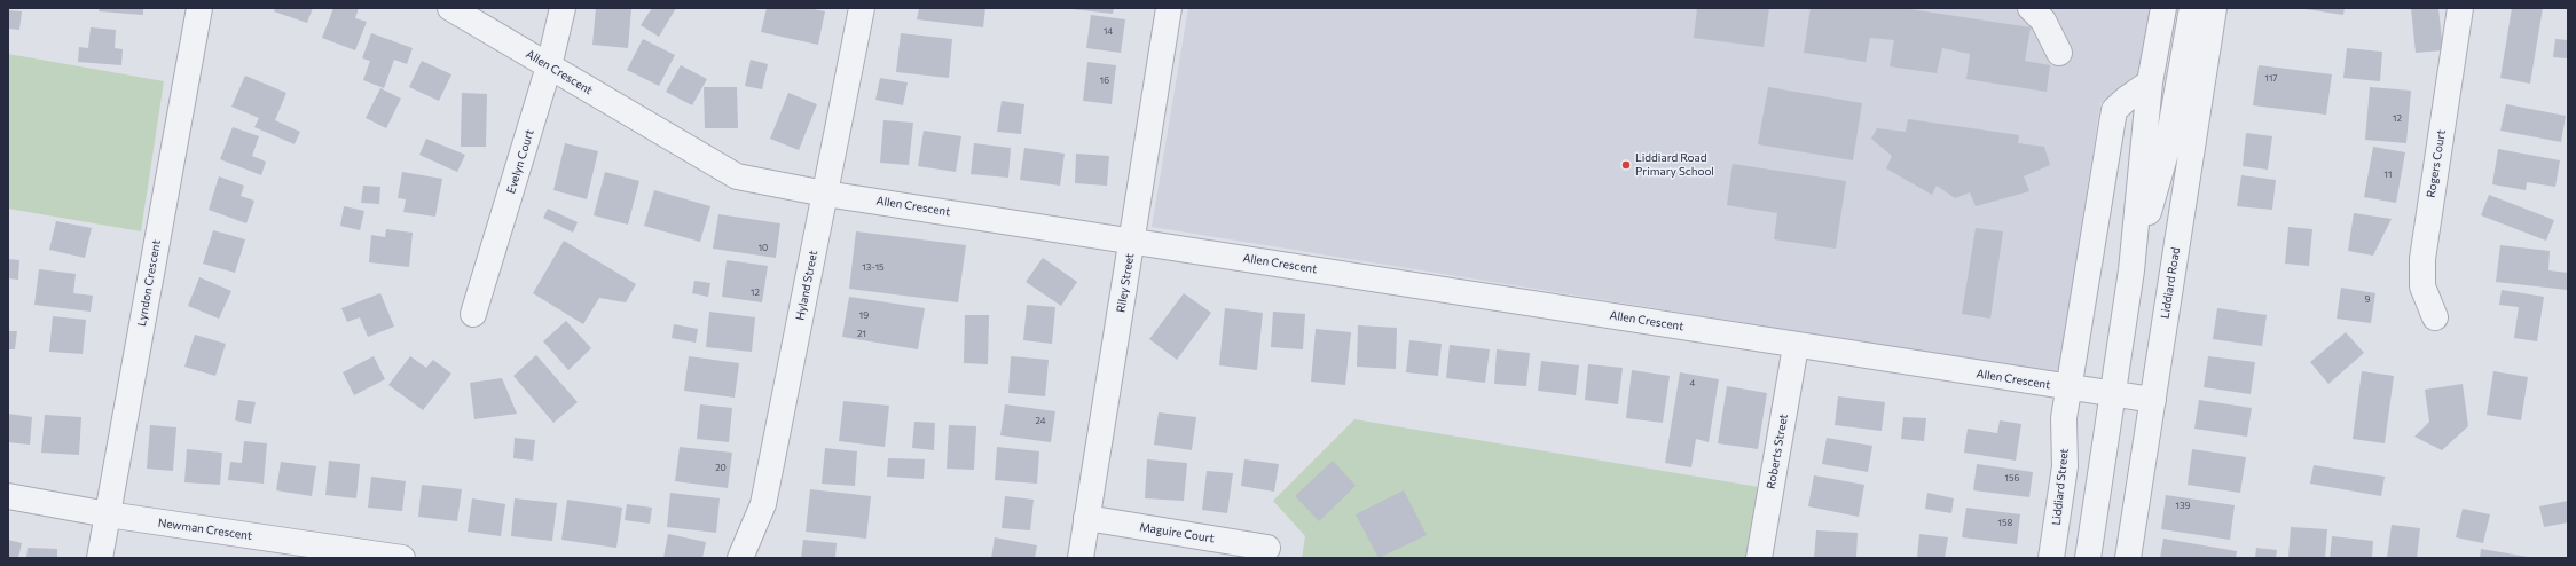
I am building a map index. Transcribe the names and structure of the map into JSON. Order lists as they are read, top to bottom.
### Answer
{
  "streets": {
    "street": [
      "Allen Crescent",
      "Evelyn Court",
      "Rogers Court",
      "Lyndon Crescent",
      "Riley Street",
      "Liddiard Road",
      "Hyland Street",
      "Roberts Street",
      "Liddiard Street",
      "Newman Crescent",
      "Maguire Court"
    ]
  },
  "crossings": [
    ["Allen Crescent", "Evelyn Court"],
    ["Allen Crescent", "Riley Street"],
    ["Allen Crescent", "Liddiard Road"],
    ["Allen Crescent", "Hyland Street"],
    ["Allen Crescent", "Roberts Street"],
    ["Allen Crescent", "Liddiard Street"],
    ["Lyndon Crescent", "Newman Crescent"],
    ["Riley Street", "Maguire Court"]
  ],
  "places": ["Liddiard Road Primary School"],
  "house_numbers": [
    "14",
    "117",
    "16",
    "12",
    "11",
    "10",
    "13-15",
    "12",
    "9",
    "19",
    "21",
    "4",
    "24",
    "20",
    "156",
    "139",
    "158"
  ]
}
